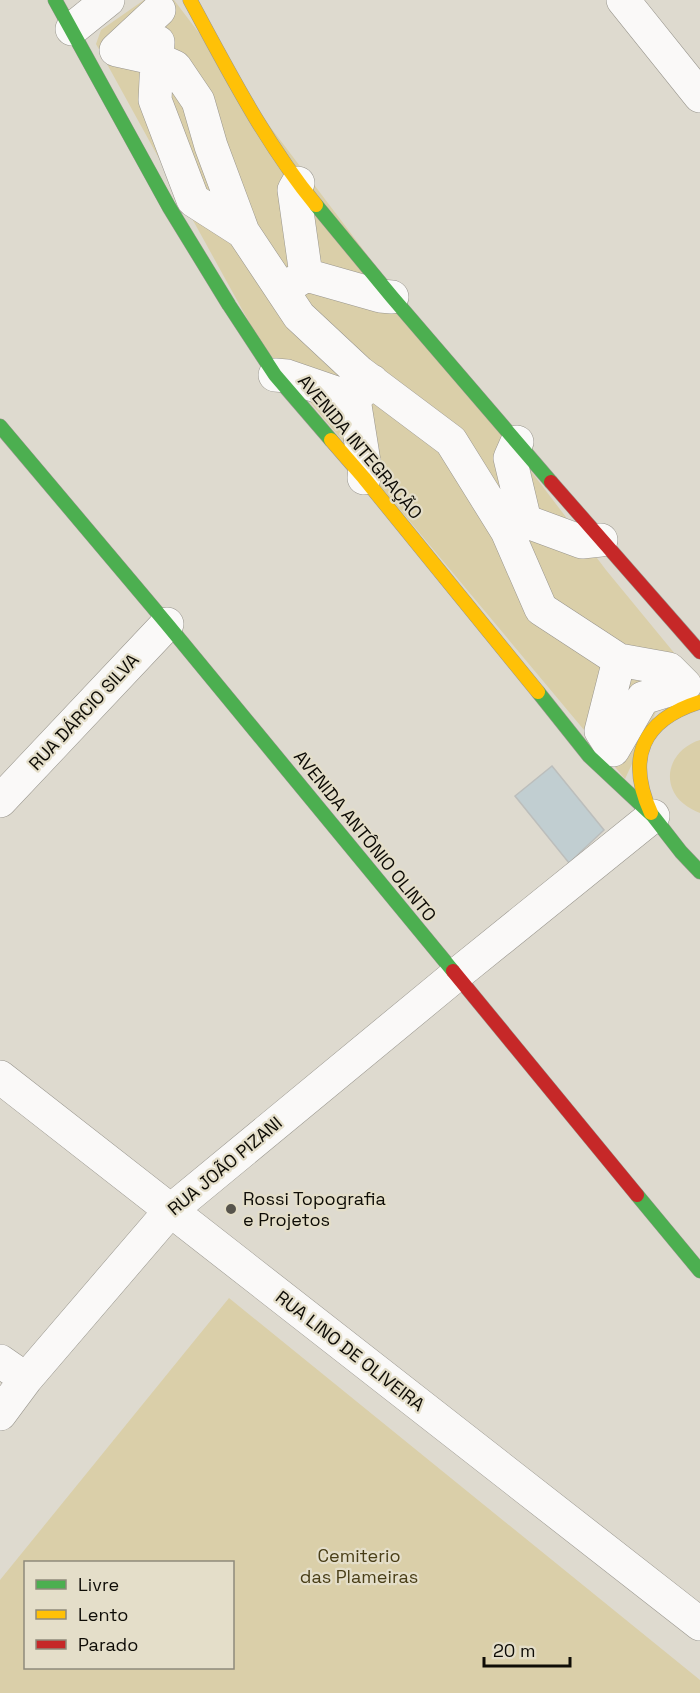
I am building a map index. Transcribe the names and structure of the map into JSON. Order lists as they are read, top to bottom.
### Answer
{
  "streets": {
    "street": [
      "AVENIDA INTEGRAÇÃO",
      "RUA DÁRCIO SILVA",
      "AVENIDA ANTÔNIO OLINTO",
      "RUA JOÃO PIZANI",
      "RUA LINO DE OLIVEIRA"
    ]
  },
  "crossings": [
    ["AVENIDA INTEGRAÇÃO", "RUA JOÃO PIZANI"],
    ["RUA DÁRCIO SILVA", "AVENIDA ANTÔNIO OLINTO"],
    ["AVENIDA ANTÔNIO OLINTO", "RUA JOÃO PIZANI"],
    ["RUA JOÃO PIZANI", "RUA LINO DE OLIVEIRA"]
  ],
  "parks": ["Cemiterio das Plameiras"],
  "places": ["Rossi Topografia e Projetos"],
  "legend": ["Livre", "Lento", "Parado"],
  "scale_bar": "20 m"
}
